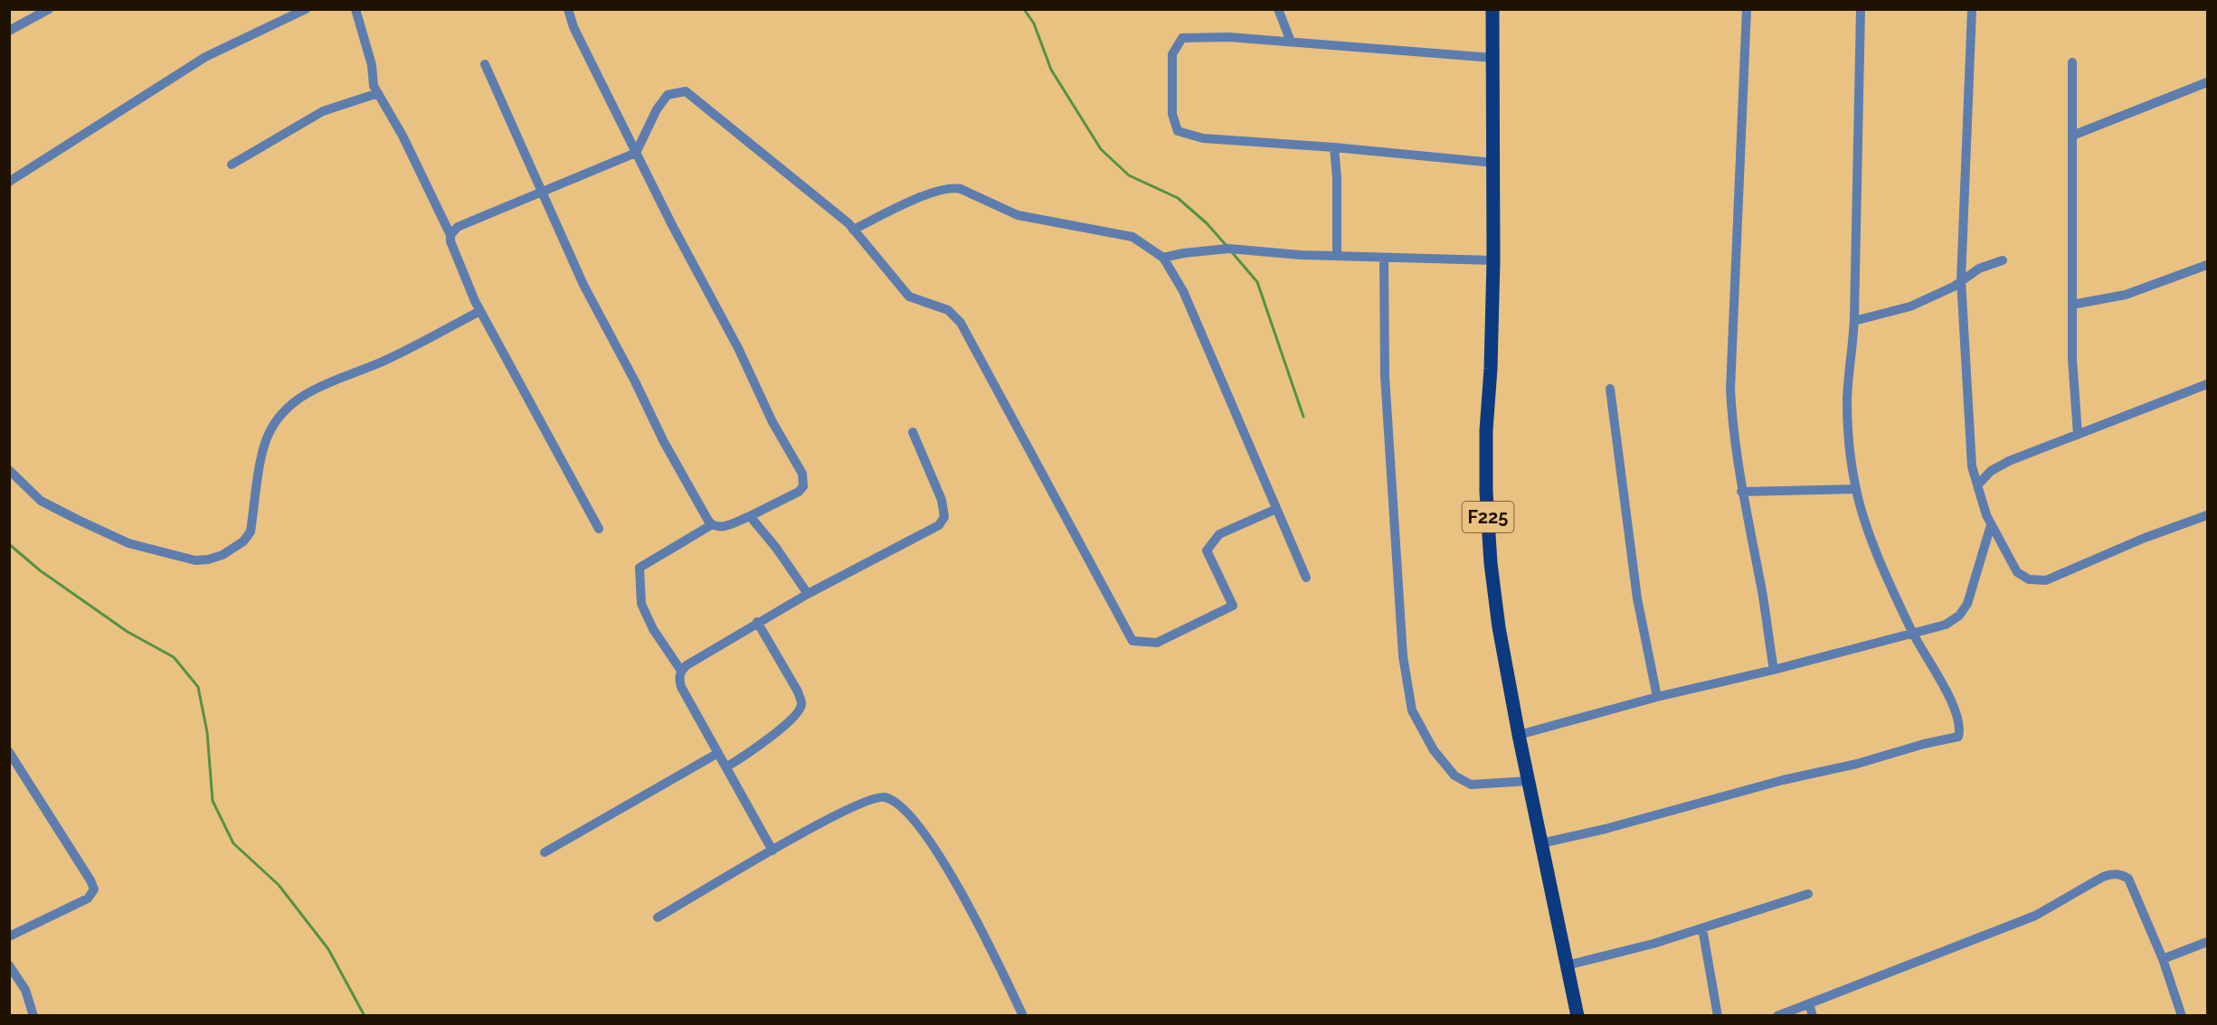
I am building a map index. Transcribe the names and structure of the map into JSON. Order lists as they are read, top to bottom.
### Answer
{
  "streets": {
    "main road": ["F225"]
  }
}
